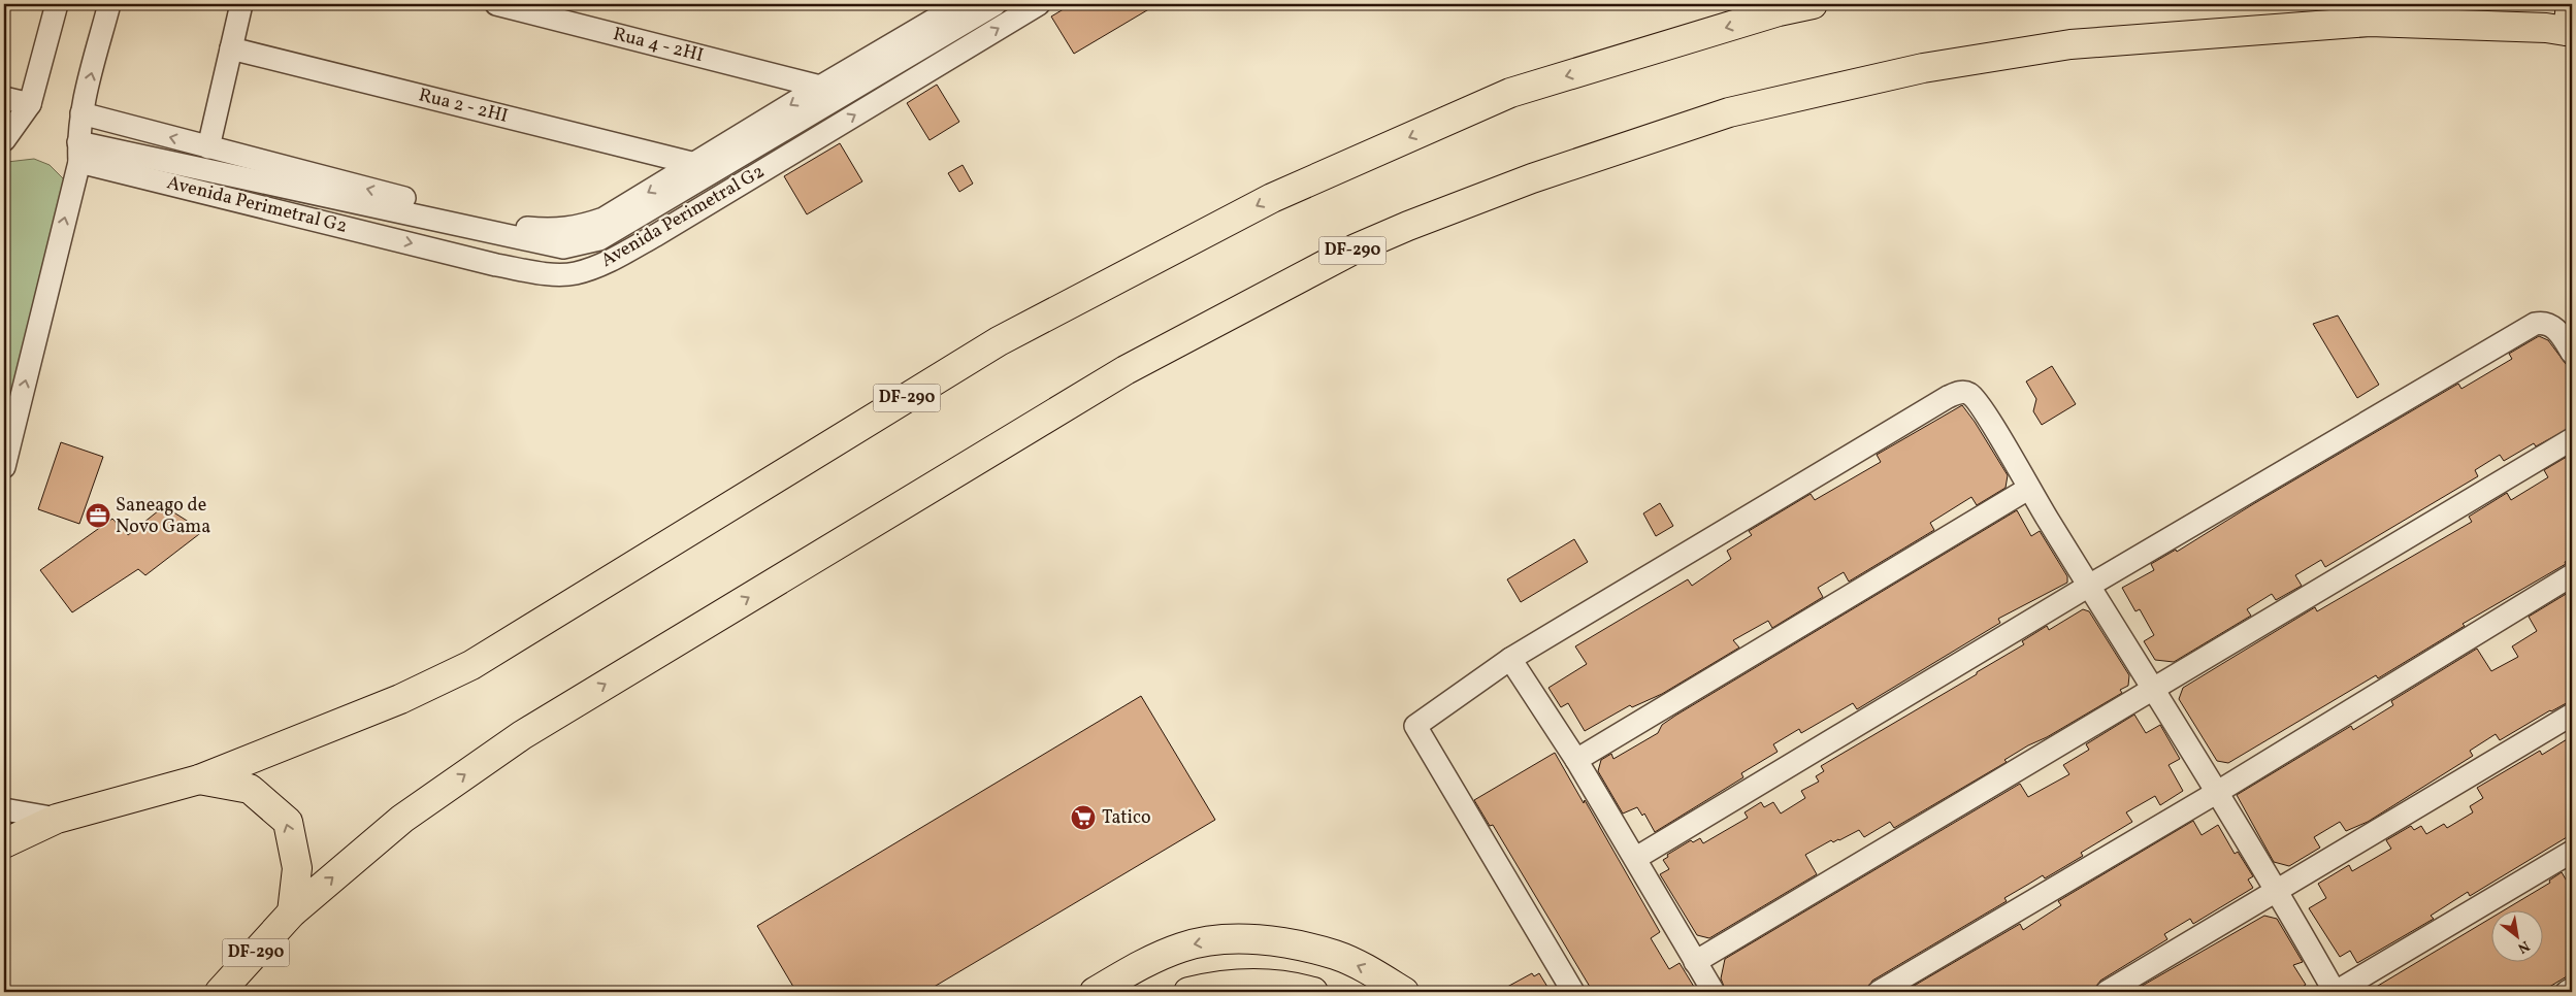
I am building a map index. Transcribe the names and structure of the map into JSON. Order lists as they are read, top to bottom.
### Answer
{
  "streets": {
    "main road": ["DF-290"],
    "street": ["Rua 4 - 2HI", "Rua 2 - 2HI", "Avenida Perimetral G2"]
  },
  "crossings": [
    ["Rua 4 - 2HI", "Avenida Perimetral G2"],
    ["Rua 2 - 2HI", "Avenida Perimetral G2"]
  ],
  "places": {
    "office": ["Saneago de Novo Gama"],
    "supermarket": ["Tatico"]
  },
  "north": "bottom right"
}
